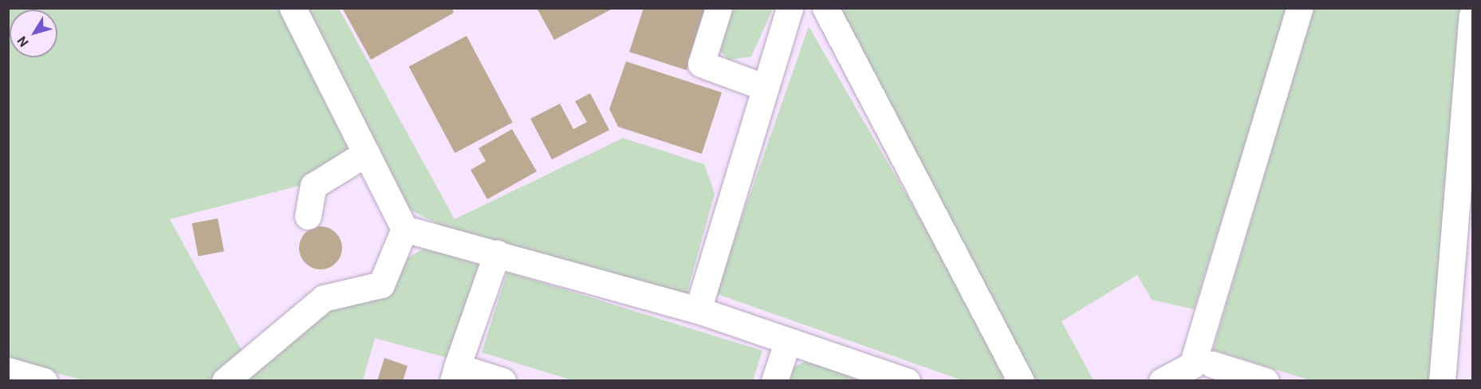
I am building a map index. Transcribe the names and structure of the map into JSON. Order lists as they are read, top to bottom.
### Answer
{
  "north": "bottom left"
}
